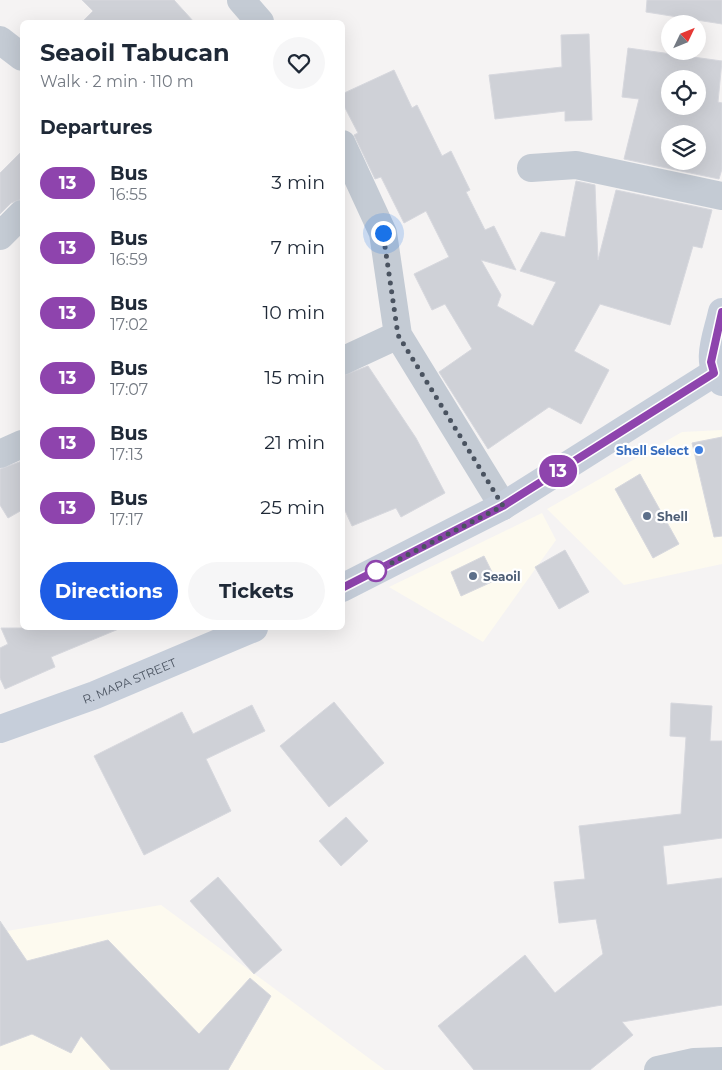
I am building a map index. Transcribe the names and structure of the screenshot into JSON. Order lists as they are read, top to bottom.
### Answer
{
  "streets": {
    "main road": ["R. MAPA STREET"]
  },
  "places": ["Shell Select", "Shell", "Seaoil"],
  "lines": ["bus line 13"],
  "north": "top right",
  "page": {
    "on_map": "13",
    "heading": [
      ["Seaoil Tabucan", "Walk · 2 min · 110 m"],
      "Departures"
    ],
    "list": [
      {
        "mark": "13",
        "name": "Bus",
        "note": "16:55",
        "value": "3 min"
      },
      {
        "mark": "13",
        "name": "Bus",
        "note": "16:59",
        "value": "7 min"
      },
      {
        "mark": "13",
        "name": "Bus",
        "note": "17:02",
        "value": "10 min"
      },
      {
        "mark": "13",
        "name": "Bus",
        "note": "17:07",
        "value": "15 min"
      },
      {
        "mark": "13",
        "name": "Bus",
        "note": "17:13",
        "value": "21 min"
      },
      {
        "mark": "13",
        "name": "Bus",
        "note": "17:17",
        "value": "25 min"
      }
    ],
    "buttons": ["Directions", "Tickets"]
  }
}
